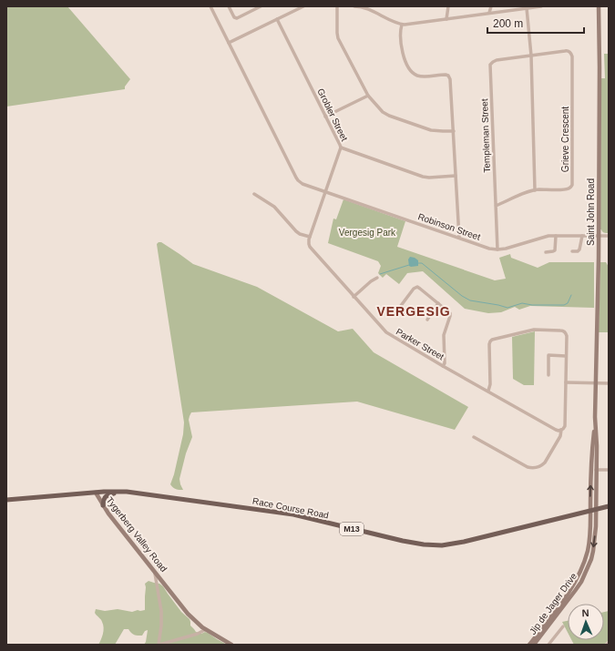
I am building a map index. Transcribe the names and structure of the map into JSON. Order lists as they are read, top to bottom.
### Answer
{
  "streets": {
    "main road": [
      "Saint John Road",
      "Race Course Road",
      "M13",
      "Tygerberg Valley Road",
      "Jip de Jager Drive"
    ],
    "street": [
      "Grobler Street",
      "Templeman Street",
      "Grieve Crescent",
      "Robinson Street",
      "Parker Street"
    ]
  },
  "crossings": [
    ["Templeman Street", "Grieve Crescent"],
    ["Templeman Street", "Robinson Street"],
    ["Saint John Road", "Robinson Street"],
    ["Saint John Road", "Race Course Road"],
    ["Saint John Road", "Jip de Jager Drive"],
    ["Race Course Road", "Tygerberg Valley Road"],
    ["Race Course Road", "Jip de Jager Drive"]
  ],
  "districts": ["VERGESIG"],
  "parks": ["Vergesig Park"],
  "scale_bar": "200 m",
  "north": "top"
}
